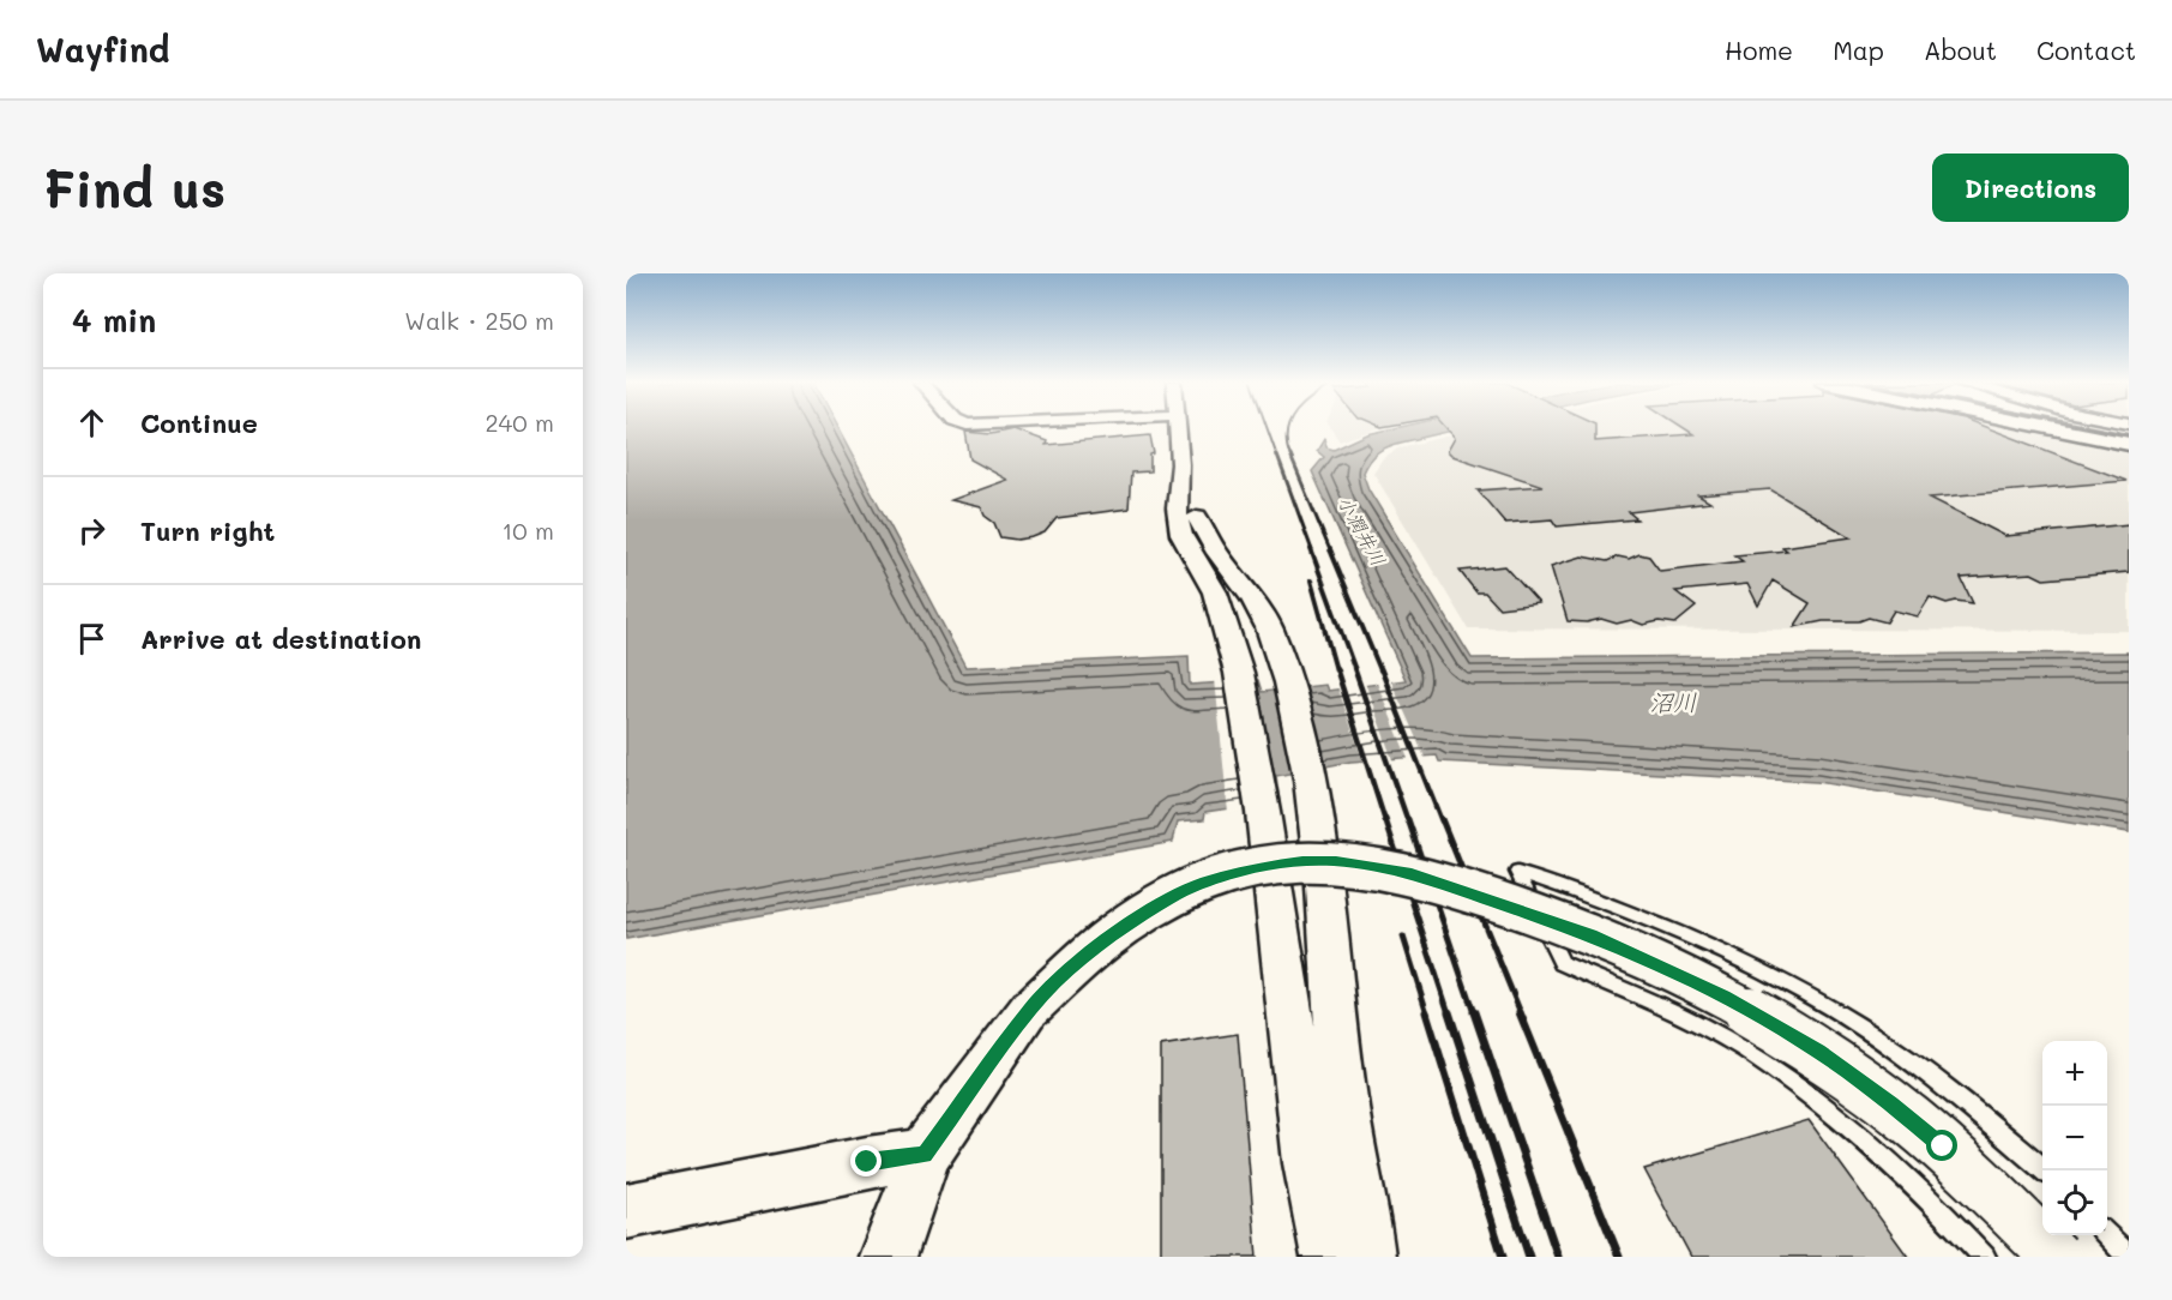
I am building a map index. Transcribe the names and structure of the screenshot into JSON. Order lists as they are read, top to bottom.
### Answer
{
  "water": ["小潤井川", "沼川"],
  "page": {
    "header": "Wayfind",
    "nav": [
      "Home",
      "Map",
      "About",
      "Contact"
    ],
    "buttons": "Directions",
    "title": "Find us",
    "heading": ["4 min", "Walk · 250 m"],
    "list": [
      ["Continue", "240 m"],
      ["Turn right", "10 m"],
      "Arrive at destination"
    ],
    "map_buttons": ["+", "−"]
  }
}
